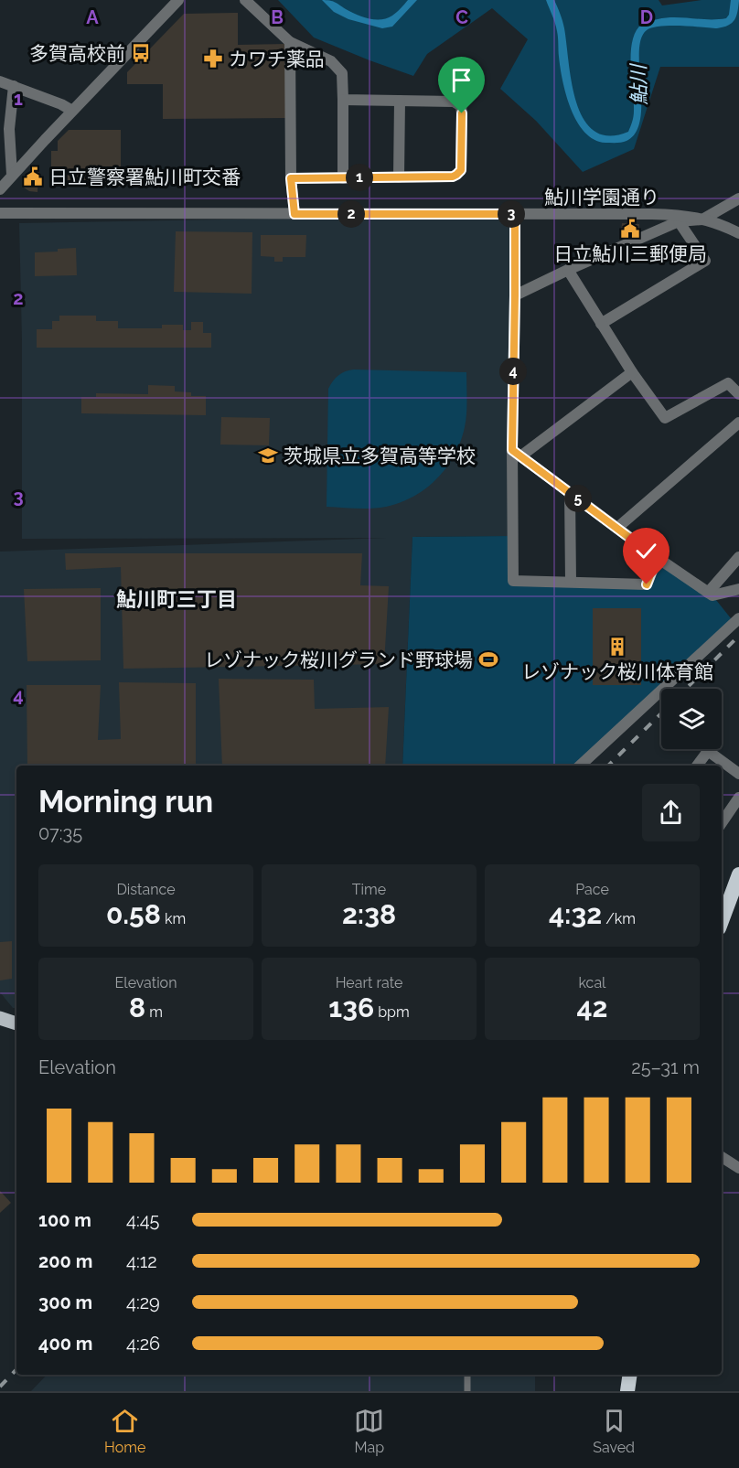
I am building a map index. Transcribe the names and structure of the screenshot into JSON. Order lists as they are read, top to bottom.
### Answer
{
  "streets": {
    "street": ["鮎川学園通り"]
  },
  "districts": ["鮎川町三丁目"],
  "water": ["鮎川"],
  "places": {
    "bus stop": ["多賀高校前"],
    "pharmacy": ["カワチ薬品"],
    "public building": ["日立警察署鮎川町交番", "日立鮎川三郵便局"],
    "school or university": ["茨城県立多賀高等学校"],
    "building": ["レゾナック桜川体育館"],
    "sports": ["レゾナック桜川グランド野球場"]
  },
  "page": {
    "pins": [
      "1",
      "2",
      "3",
      "4",
      "5"
    ],
    "heading": ["Morning run", "07:35"],
    "stats": [
      ["Distance", "0.58 km"],
      ["Time", "2:38"],
      ["Pace", "4:32 /km"],
      ["Elevation", "8 m"],
      ["Heart rate", "136 bpm"],
      ["kcal", "42"]
    ],
    "chart": ["Elevation", "25–31 m"],
    "list": [
      {
        "name": "100 m",
        "note": "4:45"
      },
      {
        "name": "200 m",
        "note": "4:12"
      },
      {
        "name": "300 m",
        "note": "4:29"
      },
      {
        "name": "400 m",
        "note": "4:26"
      }
    ],
    "tabs": ["Home", "Map", "Saved"]
  },
  "grid": {
    "columns": [
      "A",
      "B",
      "C",
      "D"
    ],
    "rows": [
      "1",
      "2",
      "3",
      "4"
    ]
  }
}
